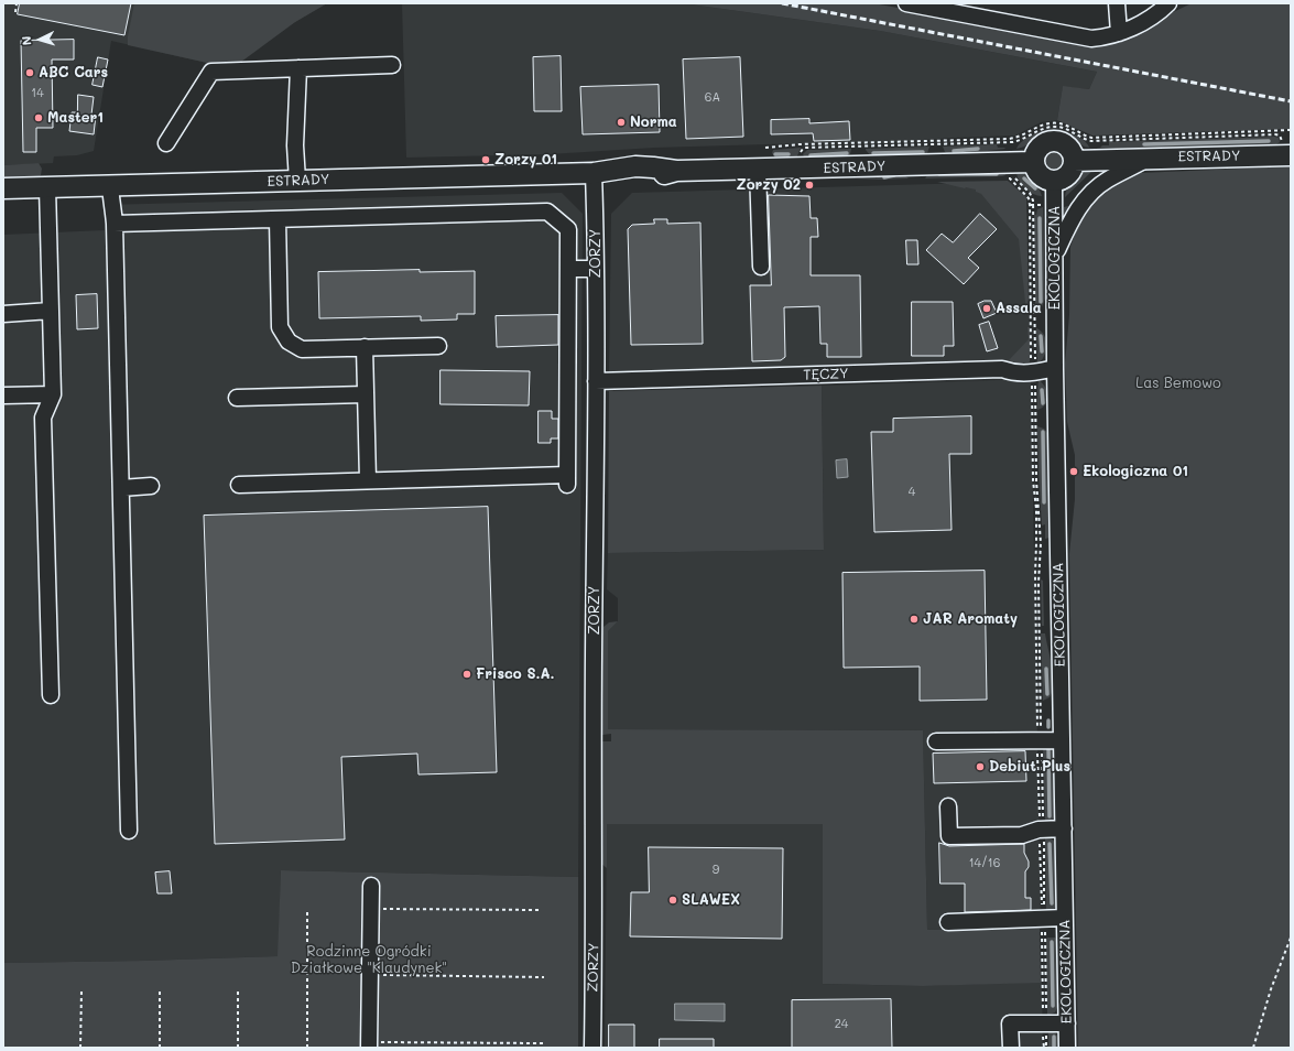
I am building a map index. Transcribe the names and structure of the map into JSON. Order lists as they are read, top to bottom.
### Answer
{
  "streets": {
    "main road": ["ESTRADY"],
    "street": ["ZORZY", "EKOLOGICZNA", "TĘCZY"]
  },
  "crossings": [
    ["ESTRADY", "ZORZY"],
    ["ZORZY", "TĘCZY"],
    ["EKOLOGICZNA", "TĘCZY"]
  ],
  "parks": ["Las Bemowo", "Rodzinne Ogródki Działkowe \"Klaudynek\""],
  "places": [
    "ABC Cars",
    "Master1",
    "Norma",
    "Zorzy 01",
    "Zorzy 02",
    "Assala",
    "Ekologiczna 01",
    "JAR Aromaty",
    "Frisco S.A.",
    "Debiut Plus",
    "SLAWEX"
  ],
  "house_numbers": [
    "14",
    "6A",
    "4",
    "14/16",
    "9",
    "24"
  ],
  "north": "left"
}
